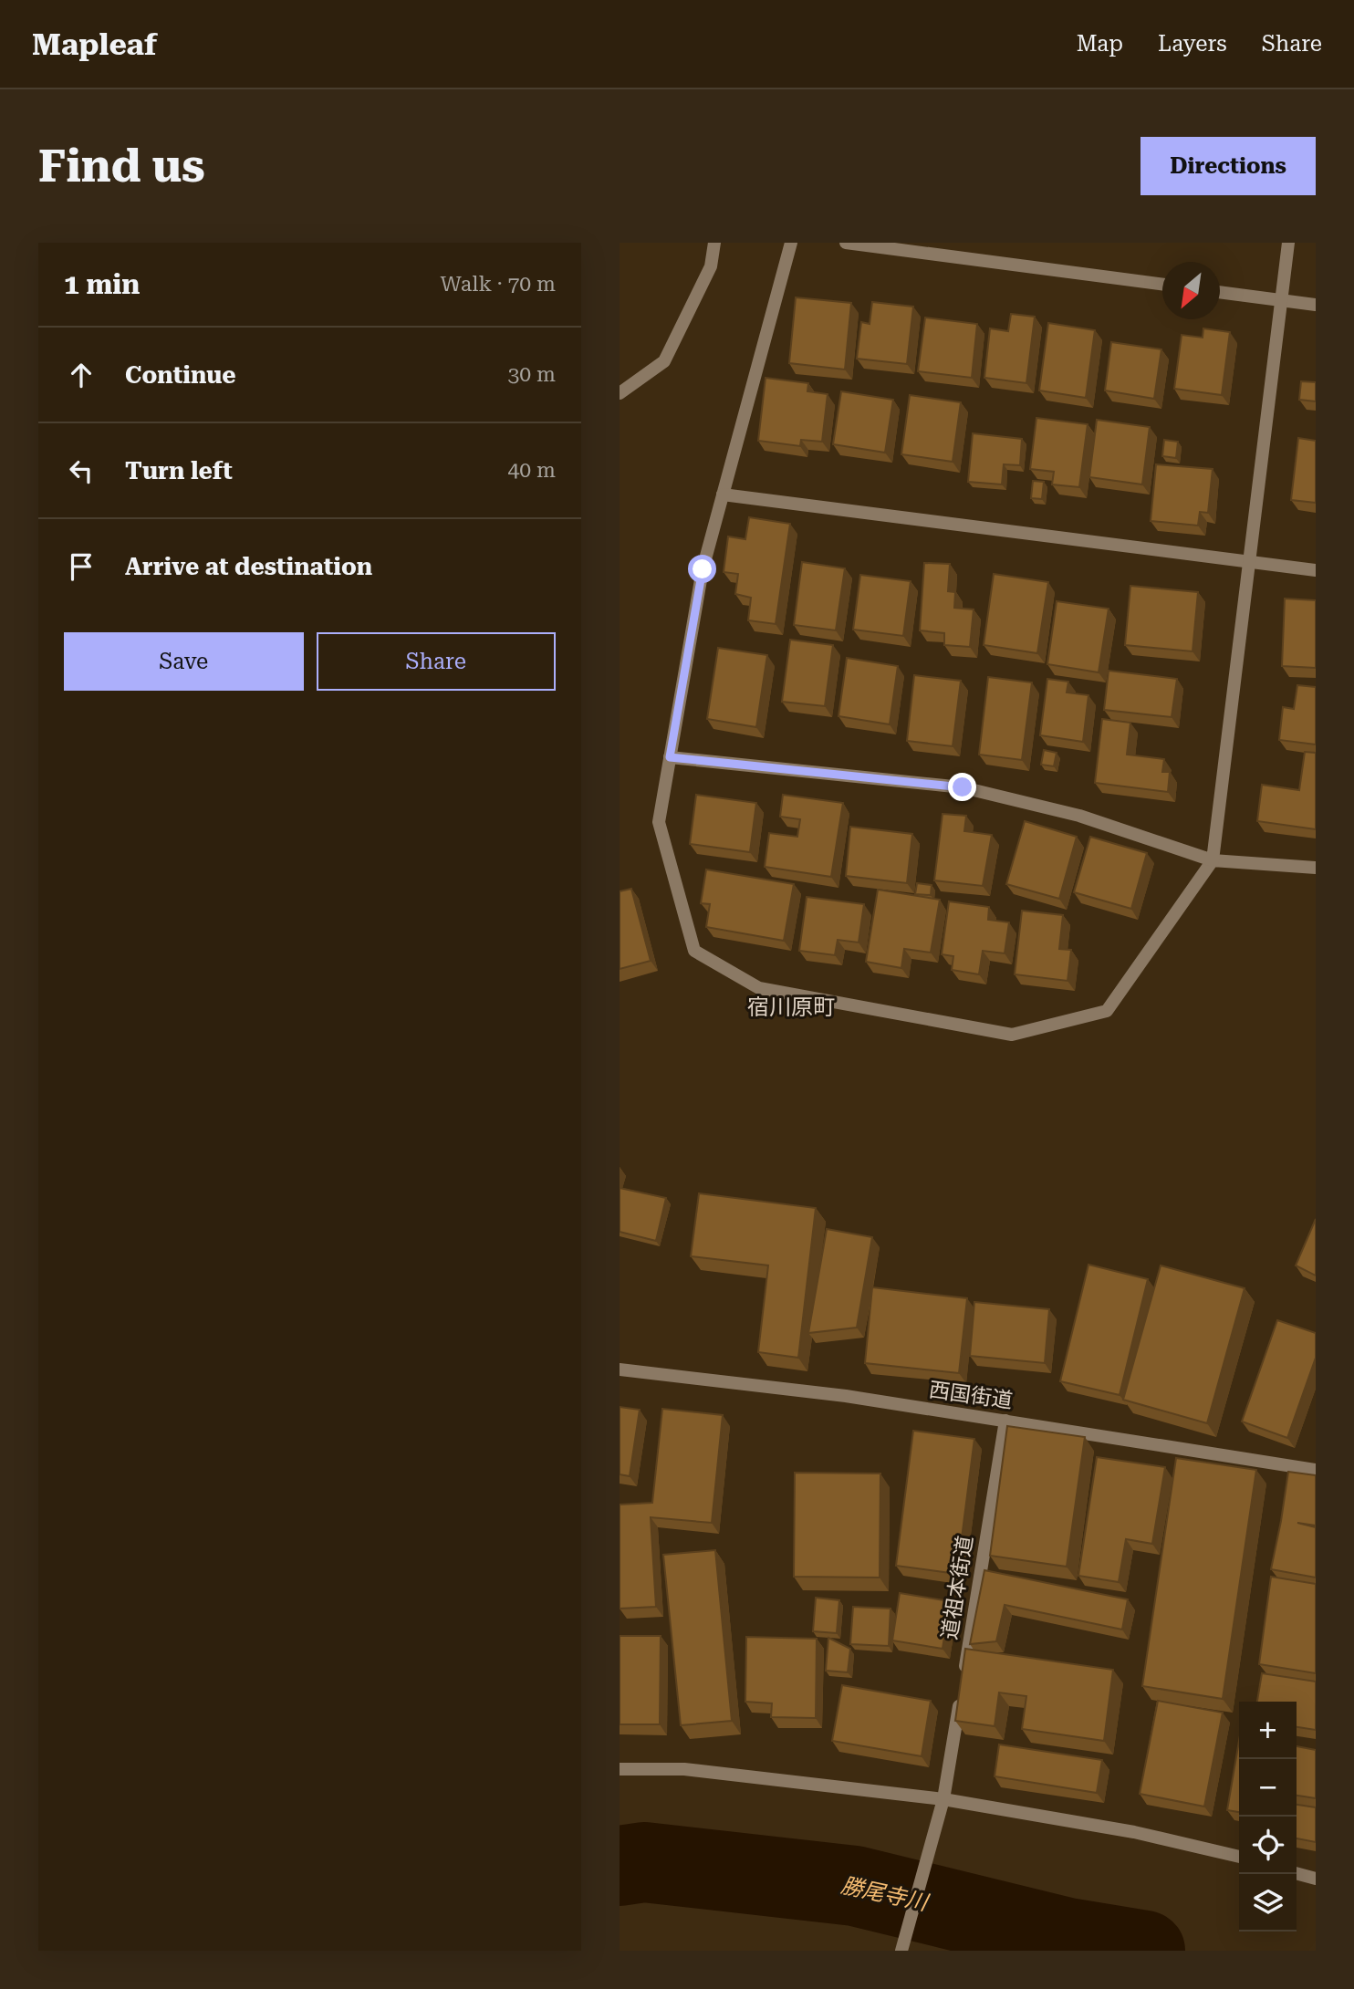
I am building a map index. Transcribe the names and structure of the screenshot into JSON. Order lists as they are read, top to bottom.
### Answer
{
  "streets": {
    "street": ["西国街道", "道祖本街道"]
  },
  "crossings": [
    ["西国街道", "道祖本街道"]
  ],
  "districts": ["宿川原町"],
  "water": ["勝尾寺川"],
  "north": "bottom left",
  "page": {
    "header": "Mapleaf",
    "nav": ["Map", "Layers", "Share"],
    "buttons": [
      "Directions",
      ["Save", "Share"]
    ],
    "title": "Find us",
    "heading": ["1 min", "Walk · 70 m"],
    "list": [
      ["Continue", "30 m"],
      ["Turn left", "40 m"],
      "Arrive at destination"
    ],
    "map_buttons": ["+", "−"]
  }
}
